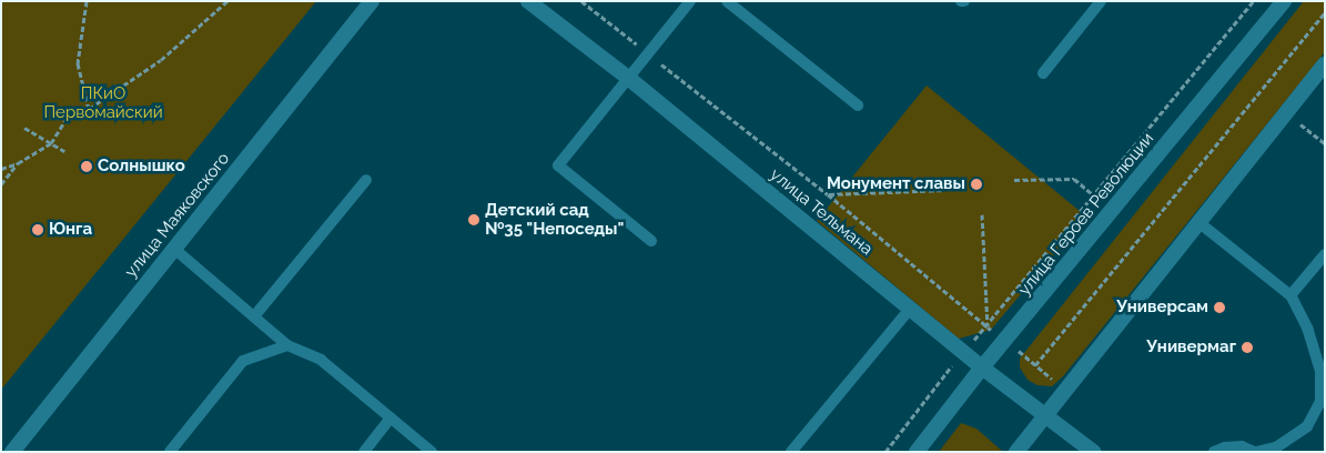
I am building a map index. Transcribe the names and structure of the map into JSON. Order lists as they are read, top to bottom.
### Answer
{
  "streets": {
    "street": ["улица Тельмана", "улица Героев Революции", "улица Маяковского"]
  },
  "crossings": [
    ["улица Тельмана", "улица Героев Революции"]
  ],
  "parks": ["ПКиО Первомайский"],
  "places": [
    "Солнышко",
    "Монумент славы",
    "Детский сад №35 \"Непоседы\"",
    "Юнга",
    "Универсам",
    "Универмаг"
  ]
}
